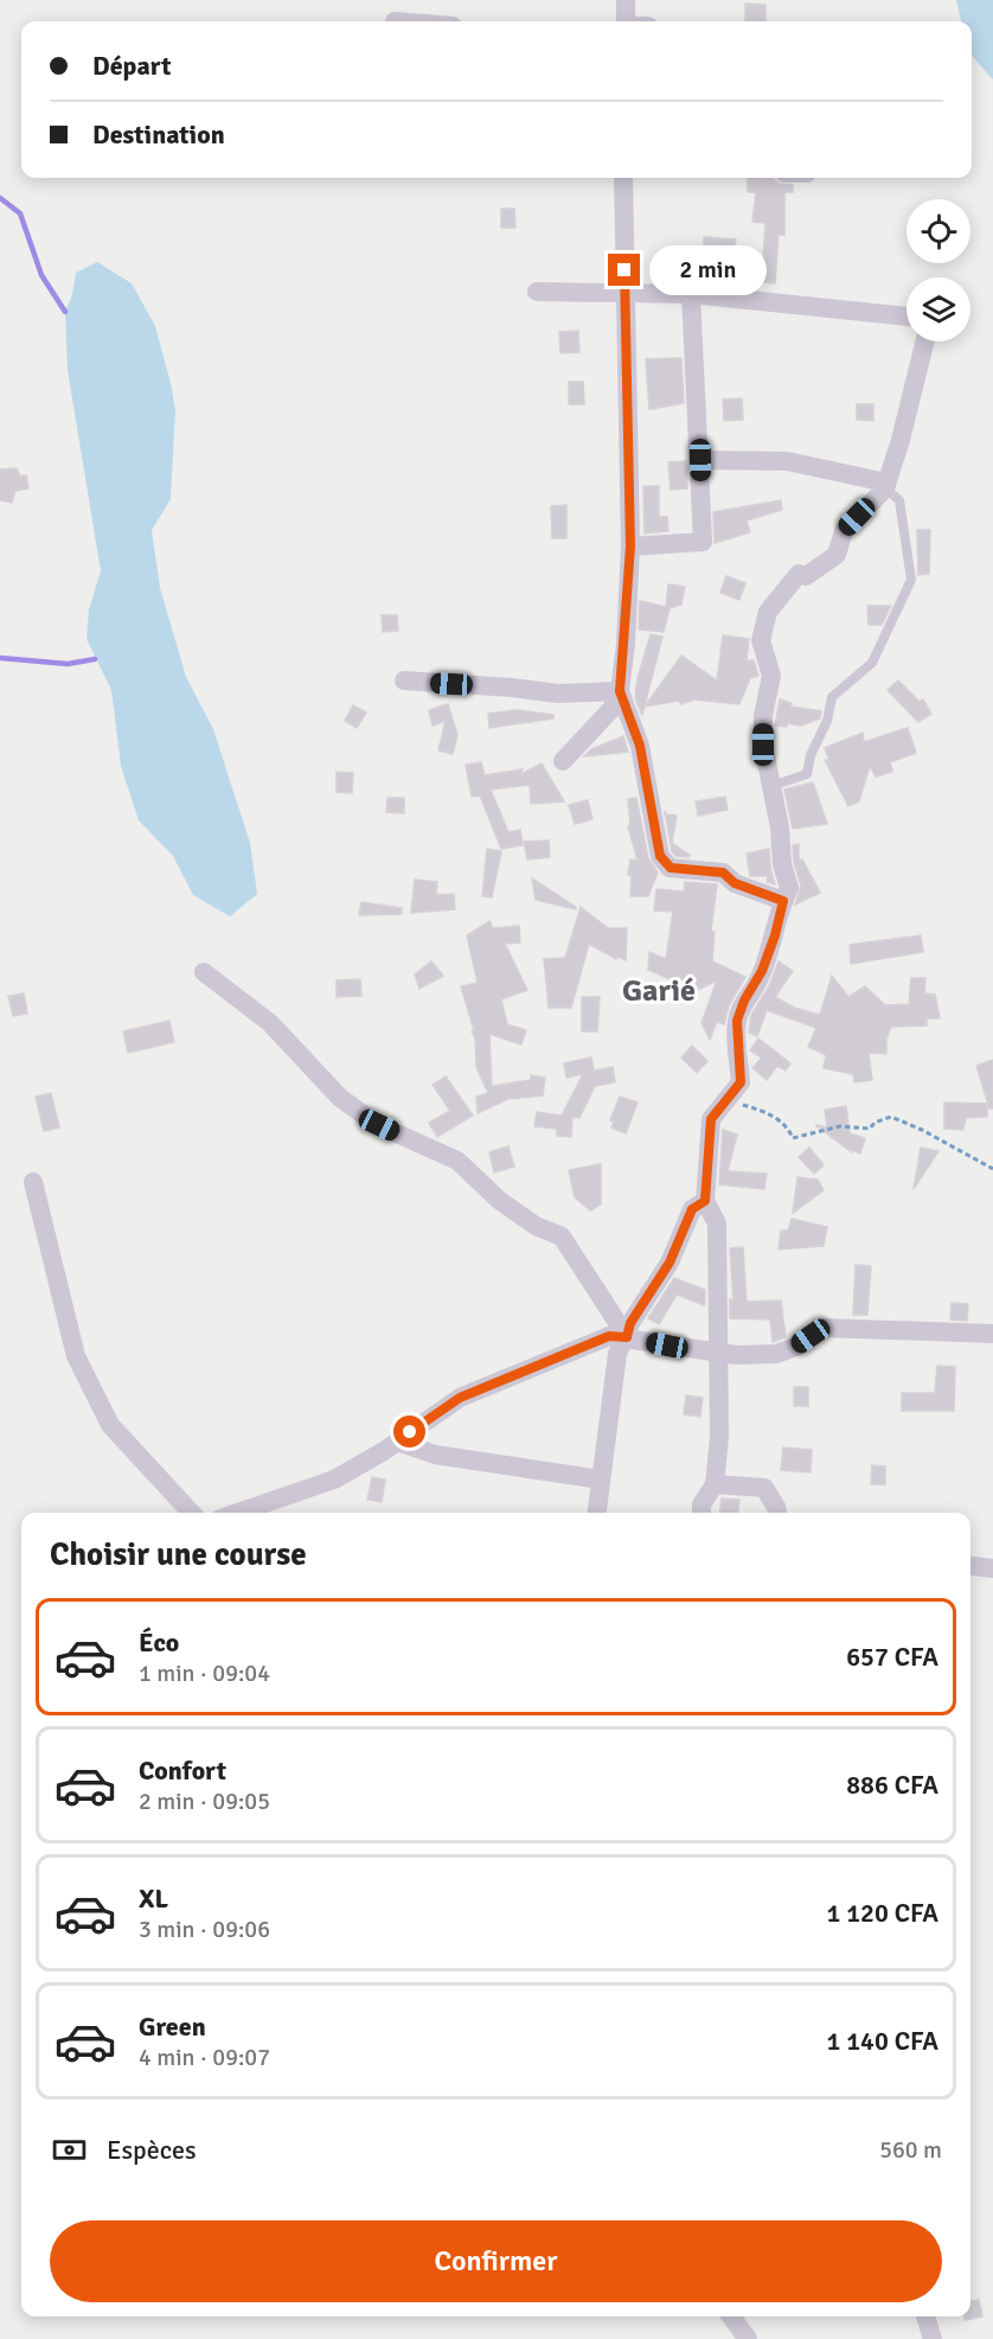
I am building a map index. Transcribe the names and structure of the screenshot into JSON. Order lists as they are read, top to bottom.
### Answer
{
  "districts": ["Garié"],
  "page": {
    "banner": ["Départ", "Destination"],
    "bubble": "2 min",
    "heading": "Choisir une course",
    "list": [
      {
        "name": "Éco",
        "note": "1 min · 09:04",
        "value": "657 CFA"
      },
      {
        "name": "Confort",
        "note": "2 min · 09:05",
        "value": "886 CFA"
      },
      {
        "name": "XL",
        "note": "3 min · 09:06",
        "value": "1 120 CFA"
      },
      {
        "name": "Green",
        "note": "4 min · 09:07",
        "value": "1 140 CFA"
      }
    ],
    "pay": ["Espèces", "560 m"],
    "buttons": "Confirmer"
  }
}
